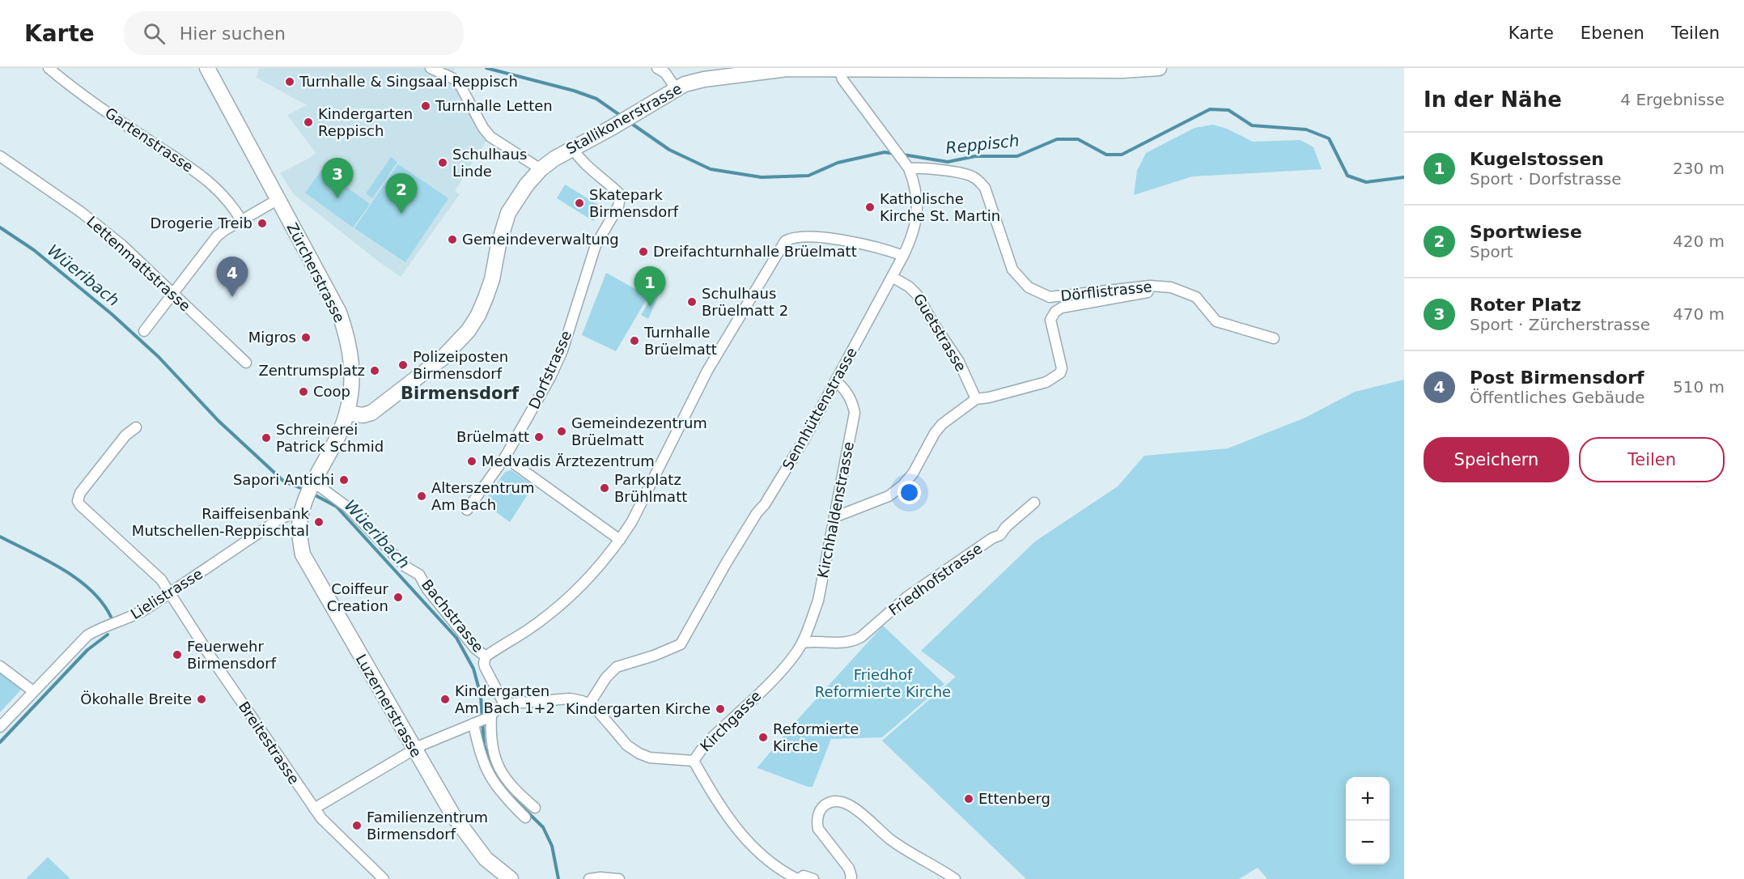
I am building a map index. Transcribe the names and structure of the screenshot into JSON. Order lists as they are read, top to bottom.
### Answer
{
  "streets": {
    "street": [
      "Stallikonerstrasse",
      "Gartenstrasse",
      "Lettenmattstrasse",
      "Zürcherstrasse",
      "Dörflistrasse",
      "Guetstrasse",
      "Dorfstrasse",
      "Sennhüttenstrasse",
      "Kirchhaldenstrasse",
      "Friedhofstrasse",
      "Lielistrasse",
      "Bachstrasse",
      "Luzernerstrasse",
      "Kirchgasse",
      "Breitestrasse"
    ]
  },
  "crossings": [
    ["Stallikonerstrasse", "Zürcherstrasse"],
    ["Stallikonerstrasse", "Dorfstrasse"],
    ["Stallikonerstrasse", "Sennhüttenstrasse"],
    ["Zürcherstrasse", "Lielistrasse"],
    ["Zürcherstrasse", "Bachstrasse"],
    ["Zürcherstrasse", "Luzernerstrasse"],
    ["Dörflistrasse", "Sennhüttenstrasse"],
    ["Guetstrasse", "Sennhüttenstrasse"],
    ["Sennhüttenstrasse", "Kirchhaldenstrasse"],
    ["Sennhüttenstrasse", "Kirchgasse"],
    ["Kirchhaldenstrasse", "Friedhofstrasse"],
    ["Kirchhaldenstrasse", "Kirchgasse"],
    ["Friedhofstrasse", "Kirchgasse"],
    ["Lielistrasse", "Luzernerstrasse"],
    ["Lielistrasse", "Breitestrasse"]
  ],
  "districts": ["Birmensdorf"],
  "water": ["Reppisch", "Wüeribach"],
  "parks": ["Friedhof Reformierte Kirche"],
  "places": [
    "Turnhalle & Singsaal Reppisch",
    "Turnhalle Letten",
    "Kindergarten Reppisch",
    "Schulhaus Linde",
    "Skatepark Birmensdorf",
    "Katholische Kirche St. Martin",
    "Drogerie Treib",
    "Gemeindeverwaltung",
    "Dreifachturnhalle Brüelmatt",
    "Schulhaus Brüelmatt 2",
    "Migros",
    "Turnhalle Brüelmatt",
    "Polizeiposten Birmensdorf",
    "Zentrumsplatz",
    "Coop",
    "Gemeindezentrum Brüelmatt",
    "Brüelmatt",
    "Schreinerei Patrick Schmid",
    "Medvadis Ärztezentrum",
    "Sapori Antichi",
    "Parkplatz Brühlmatt",
    "Alterszentrum Am Bach",
    "Raiffeisenbank Mutschellen-Reppischtal",
    "Coiffeur Creation",
    "Feuerwehr Birmensdorf",
    "Ökohalle Breite",
    "Kindergarten Am Bach 1+2",
    "Kindergarten Kirche",
    "Reformierte Kirche",
    "Ettenberg",
    "Familienzentrum Birmensdorf"
  ],
  "page": {
    "header": "Karte",
    "search": "Hier suchen",
    "nav": ["Karte", "Ebenen", "Teilen"],
    "heading": ["In der Nähe", "4 Ergebnisse"],
    "list": [
      {
        "mark": "1",
        "name": "Kugelstossen",
        "note": "Sport · Dorfstrasse",
        "value": "230 m"
      },
      {
        "mark": "2",
        "name": "Sportwiese",
        "note": "Sport",
        "value": "420 m"
      },
      {
        "mark": "3",
        "name": "Roter Platz",
        "note": "Sport · Zürcherstrasse",
        "value": "470 m"
      },
      {
        "mark": "4",
        "name": "Post Birmensdorf",
        "note": "Öffentliches Gebäude",
        "value": "510 m"
      }
    ],
    "pins": [
      "3",
      "2",
      "4",
      "1"
    ],
    "buttons": ["Speichern", "Teilen"],
    "map_buttons": ["+", "−"]
  }
}
